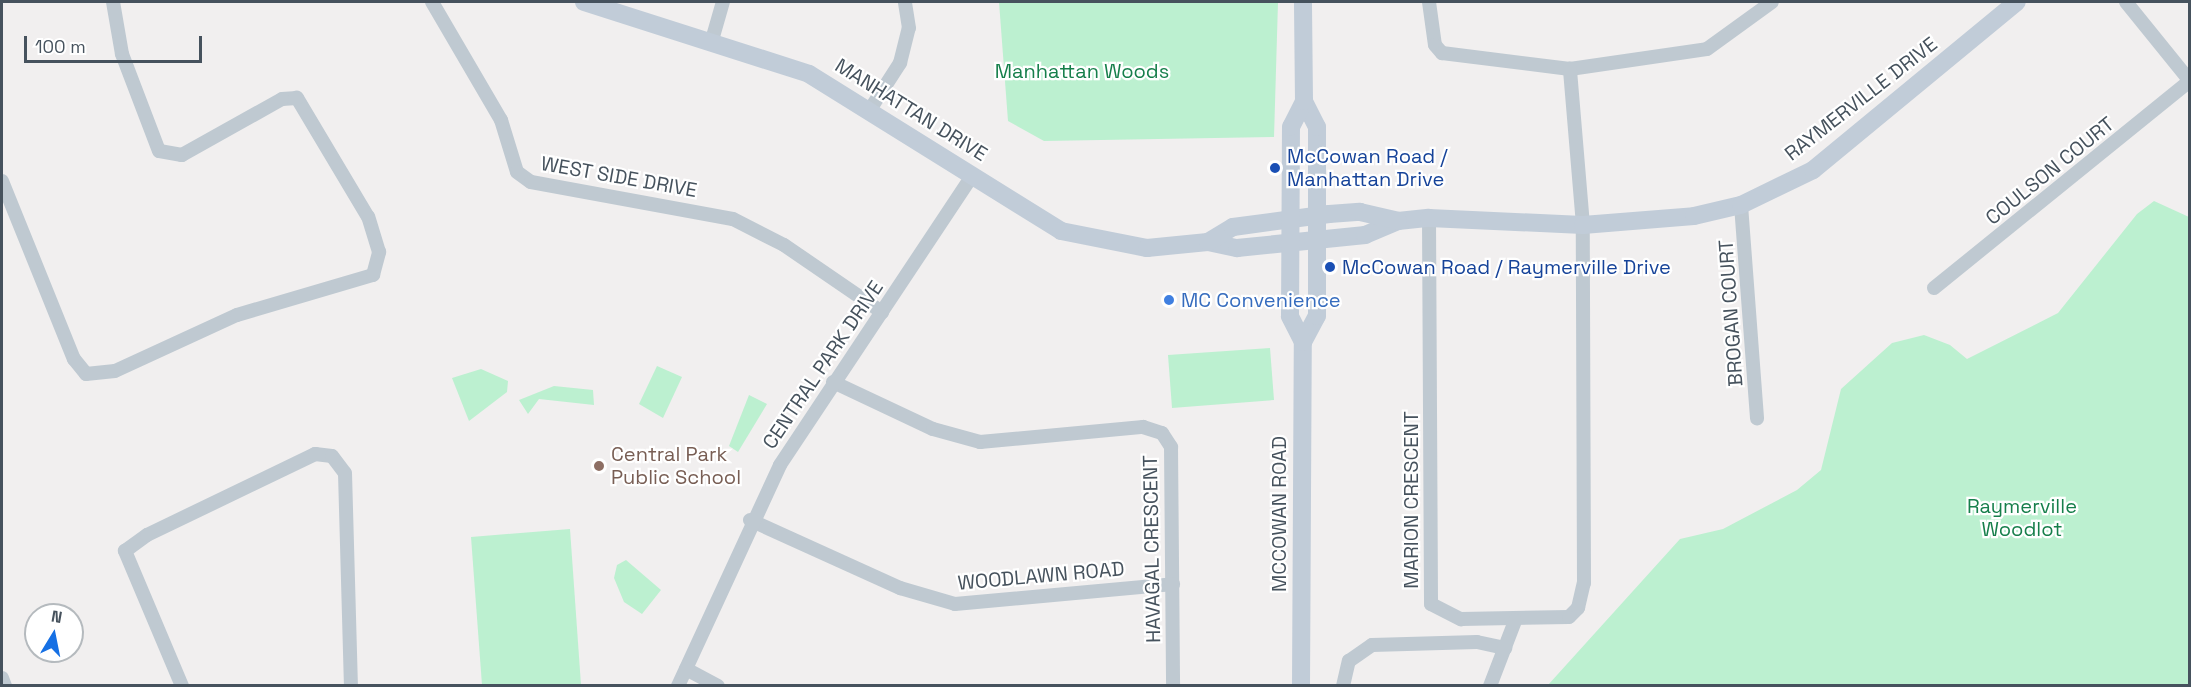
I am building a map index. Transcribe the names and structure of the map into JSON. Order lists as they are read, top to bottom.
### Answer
{
  "streets": {
    "street": [
      "RAYMERVILLE DRIVE",
      "MANHATTAN DRIVE",
      "COULSON COURT",
      "WEST SIDE DRIVE",
      "BROGAN COURT",
      "CENTRAL PARK DRIVE",
      "MARION CRESCENT",
      "MCCOWAN ROAD",
      "HAVAGAL CRESCENT",
      "WOODLAWN ROAD"
    ]
  },
  "crossings": [
    ["RAYMERVILLE DRIVE", "MANHATTAN DRIVE"],
    ["RAYMERVILLE DRIVE", "BROGAN COURT"],
    ["RAYMERVILLE DRIVE", "MARION CRESCENT"],
    ["RAYMERVILLE DRIVE", "MCCOWAN ROAD"],
    ["MANHATTAN DRIVE", "CENTRAL PARK DRIVE"],
    ["MANHATTAN DRIVE", "MCCOWAN ROAD"],
    ["WEST SIDE DRIVE", "CENTRAL PARK DRIVE"],
    ["CENTRAL PARK DRIVE", "HAVAGAL CRESCENT"],
    ["CENTRAL PARK DRIVE", "WOODLAWN ROAD"],
    ["HAVAGAL CRESCENT", "WOODLAWN ROAD"]
  ],
  "parks": ["Manhattan Woods", "Raymerville Woodlot"],
  "places": [
    "McCowan Road / Manhattan Drive",
    "McCowan Road / Raymerville Drive",
    "MC Convenience",
    "Central Park Public School"
  ],
  "scale_bar": "100 m",
  "north": "top"
}
